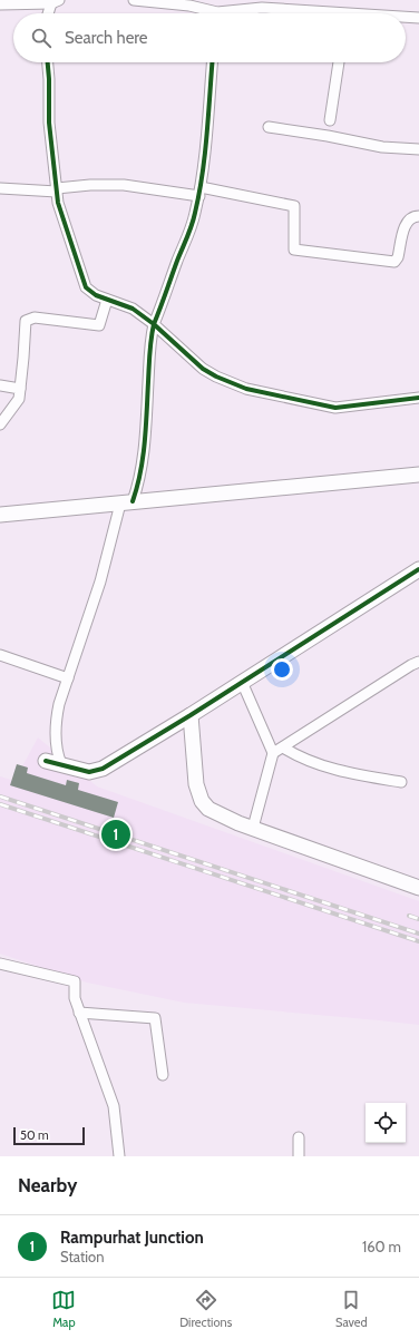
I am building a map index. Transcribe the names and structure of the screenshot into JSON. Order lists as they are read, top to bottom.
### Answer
{
  "scale_bar": "50 m",
  "page": {
    "search": "Search here",
    "pins": "1",
    "scale": "50 m",
    "heading": "Nearby",
    "list": [
      {
        "mark": "1",
        "name": "Rampurhat Junction",
        "note": "Station",
        "value": "160 m"
      }
    ],
    "nav": ["Map", "Directions", "Saved"]
  }
}
